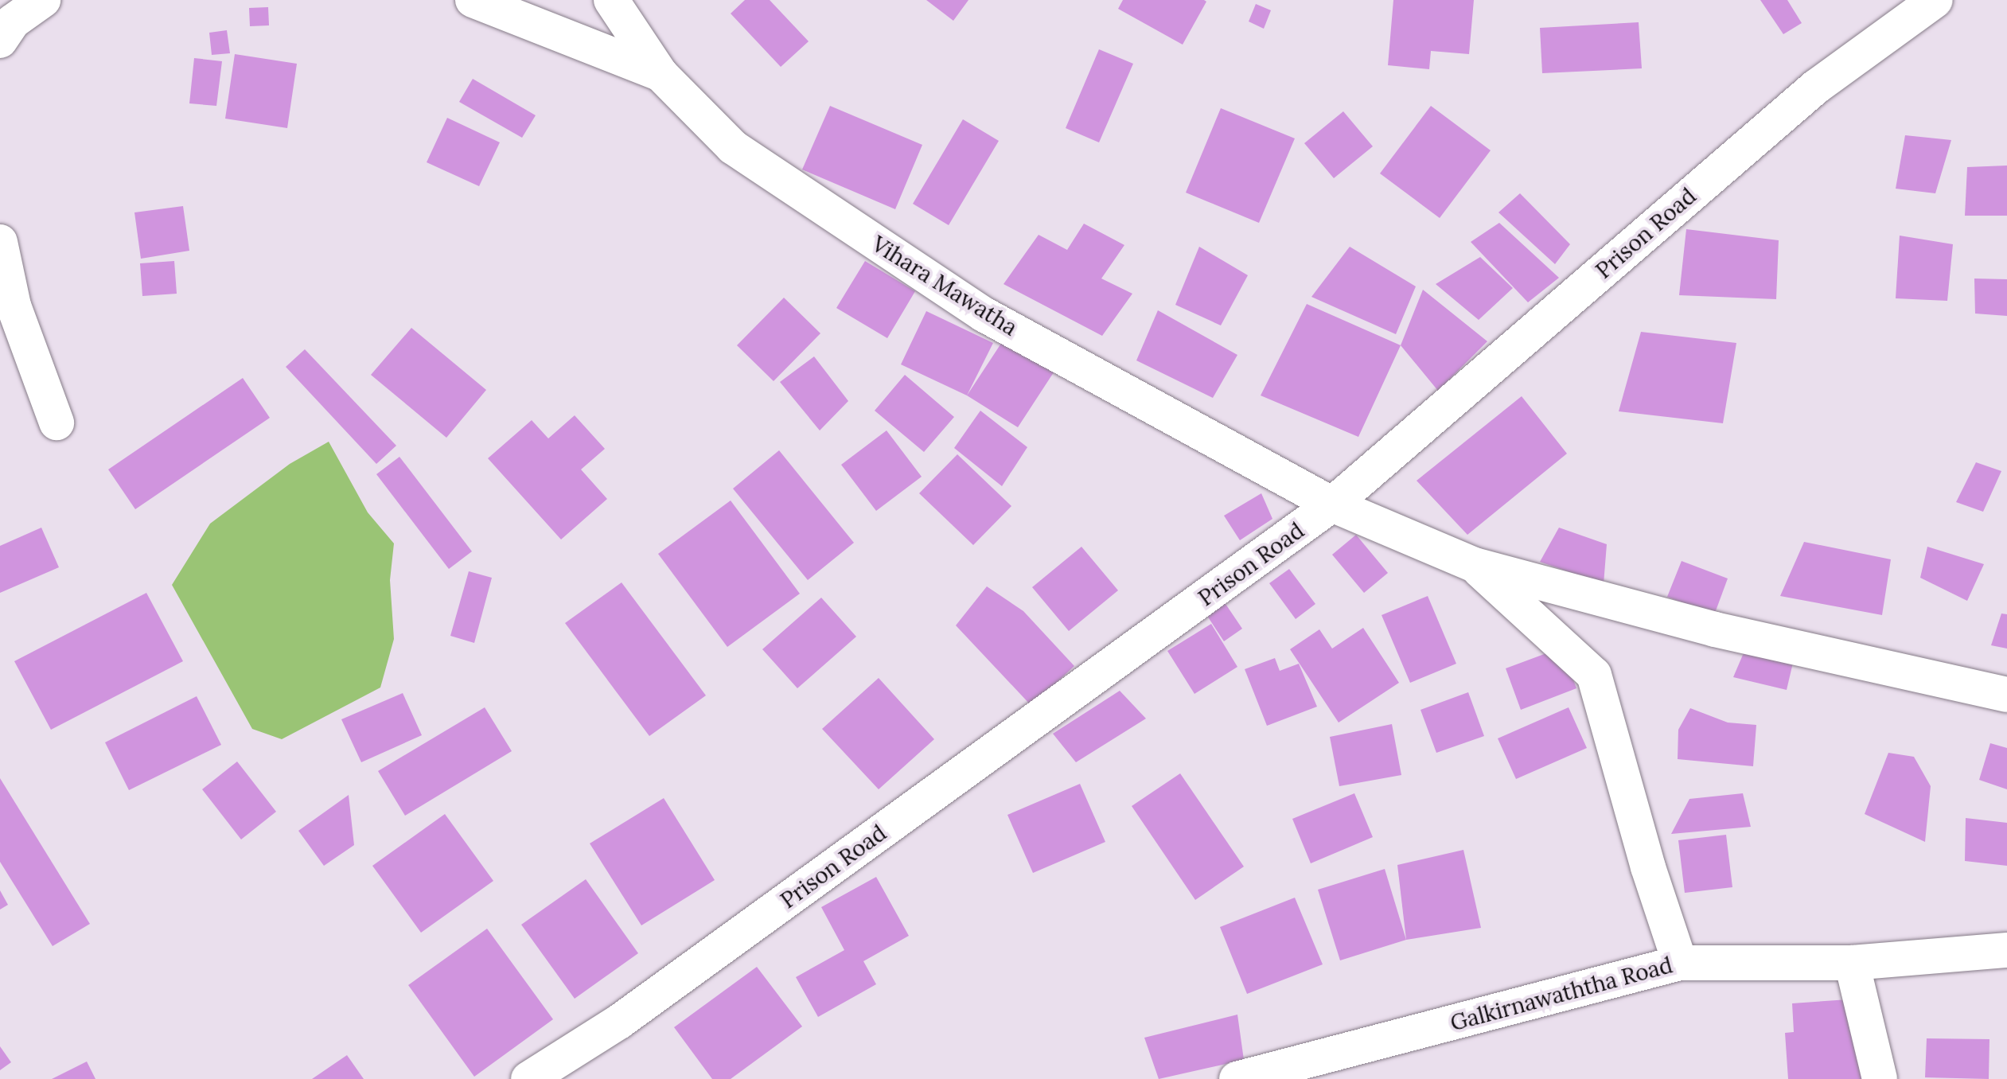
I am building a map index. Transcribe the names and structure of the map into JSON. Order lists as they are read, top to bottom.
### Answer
{
  "streets": {
    "street": ["Prison Road", "Vihara Mawatha", "Galkirnawaththa Road"]
  },
  "crossings": [
    ["Prison Road", "Vihara Mawatha"]
  ]
}
